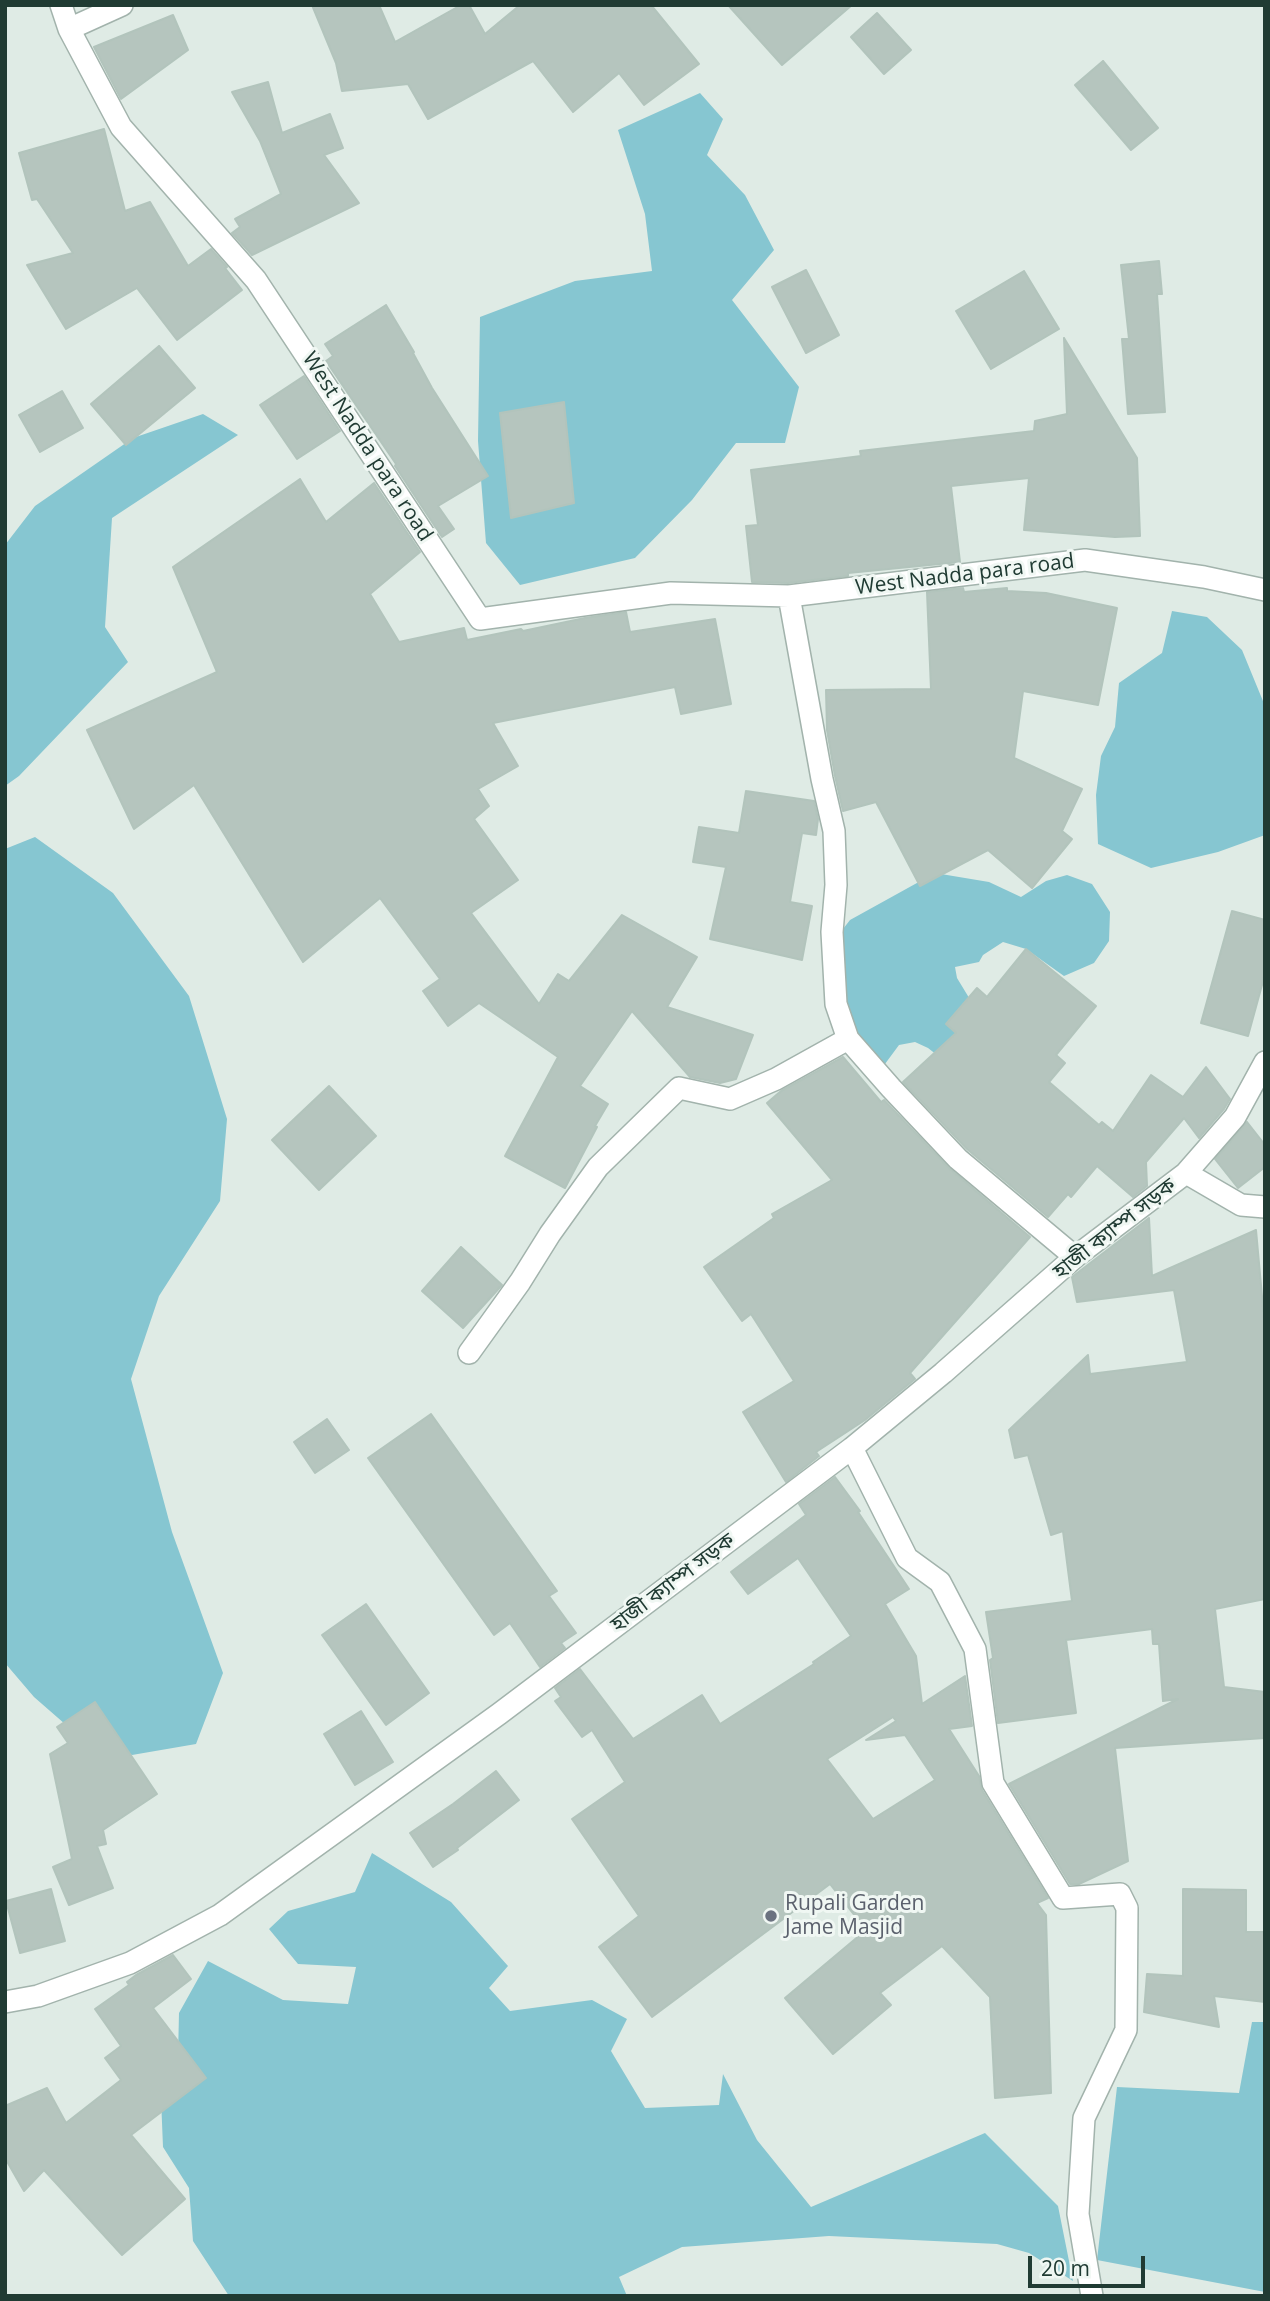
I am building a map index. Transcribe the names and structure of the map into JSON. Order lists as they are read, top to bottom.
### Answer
{
  "streets": {
    "street": ["West Nadda para road", "হাজী ক্যাম্প সড়ক"]
  },
  "places": ["Rupali Garden Jame Masjid"],
  "scale_bar": "20 m"
}
